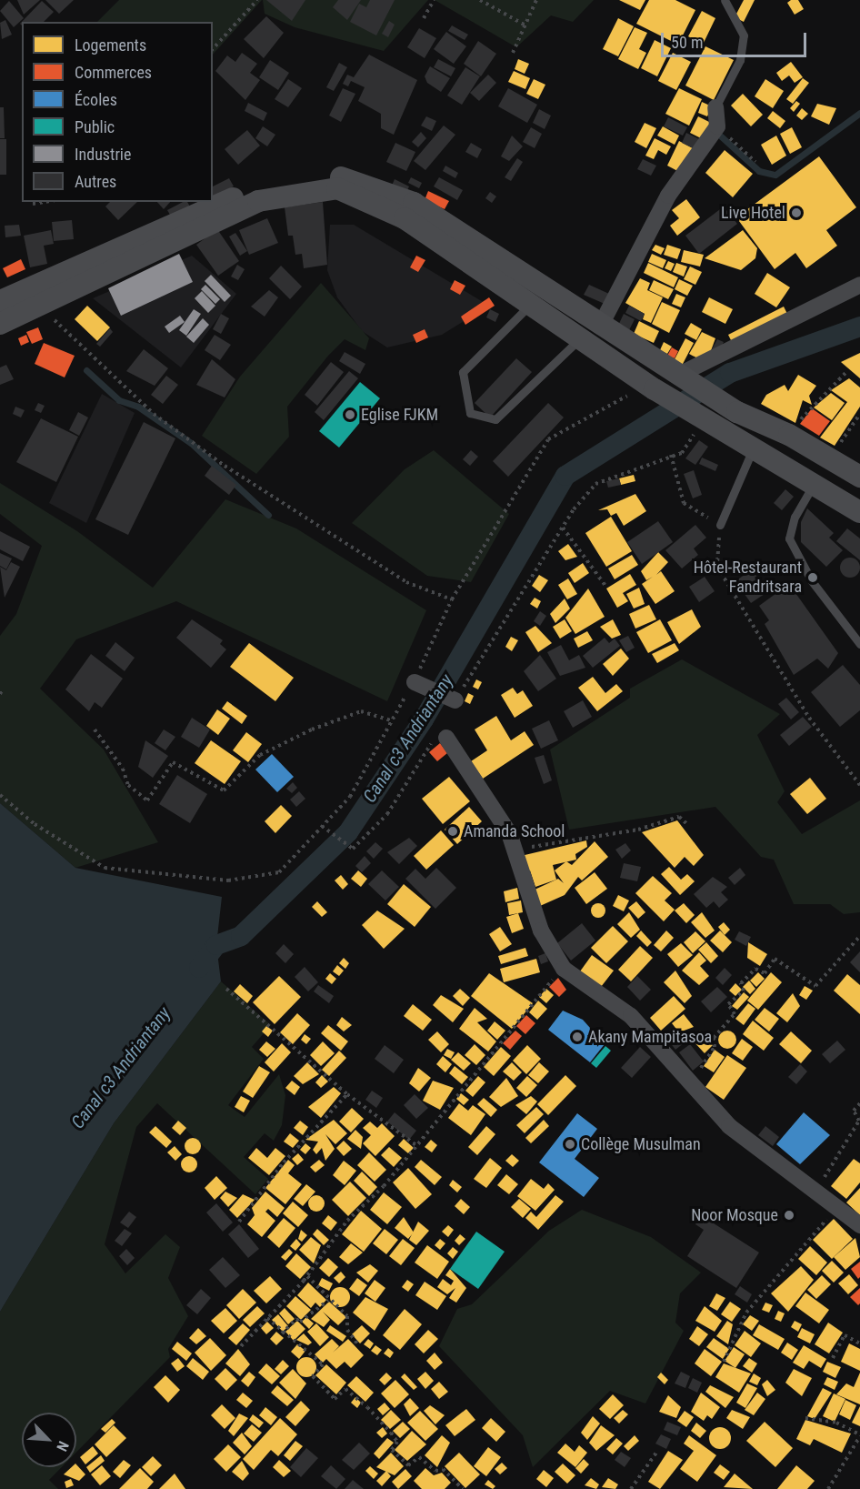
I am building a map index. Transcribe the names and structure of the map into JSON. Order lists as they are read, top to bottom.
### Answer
{
  "water": ["Canal c3 Andriantany"],
  "places": [
    "Live Hotel",
    "Eglise FJKM",
    "Hôtel-Restaurant Fandritsara",
    "Amanda School",
    "Akany Mampitasoa",
    "Collège Musulman",
    "Noor Mosque"
  ],
  "legend": [
    "Logements",
    "Commerces",
    "Écoles",
    "Public",
    "Industrie",
    "Autres"
  ],
  "scale_bar": "50 m",
  "north": "bottom right"
}
